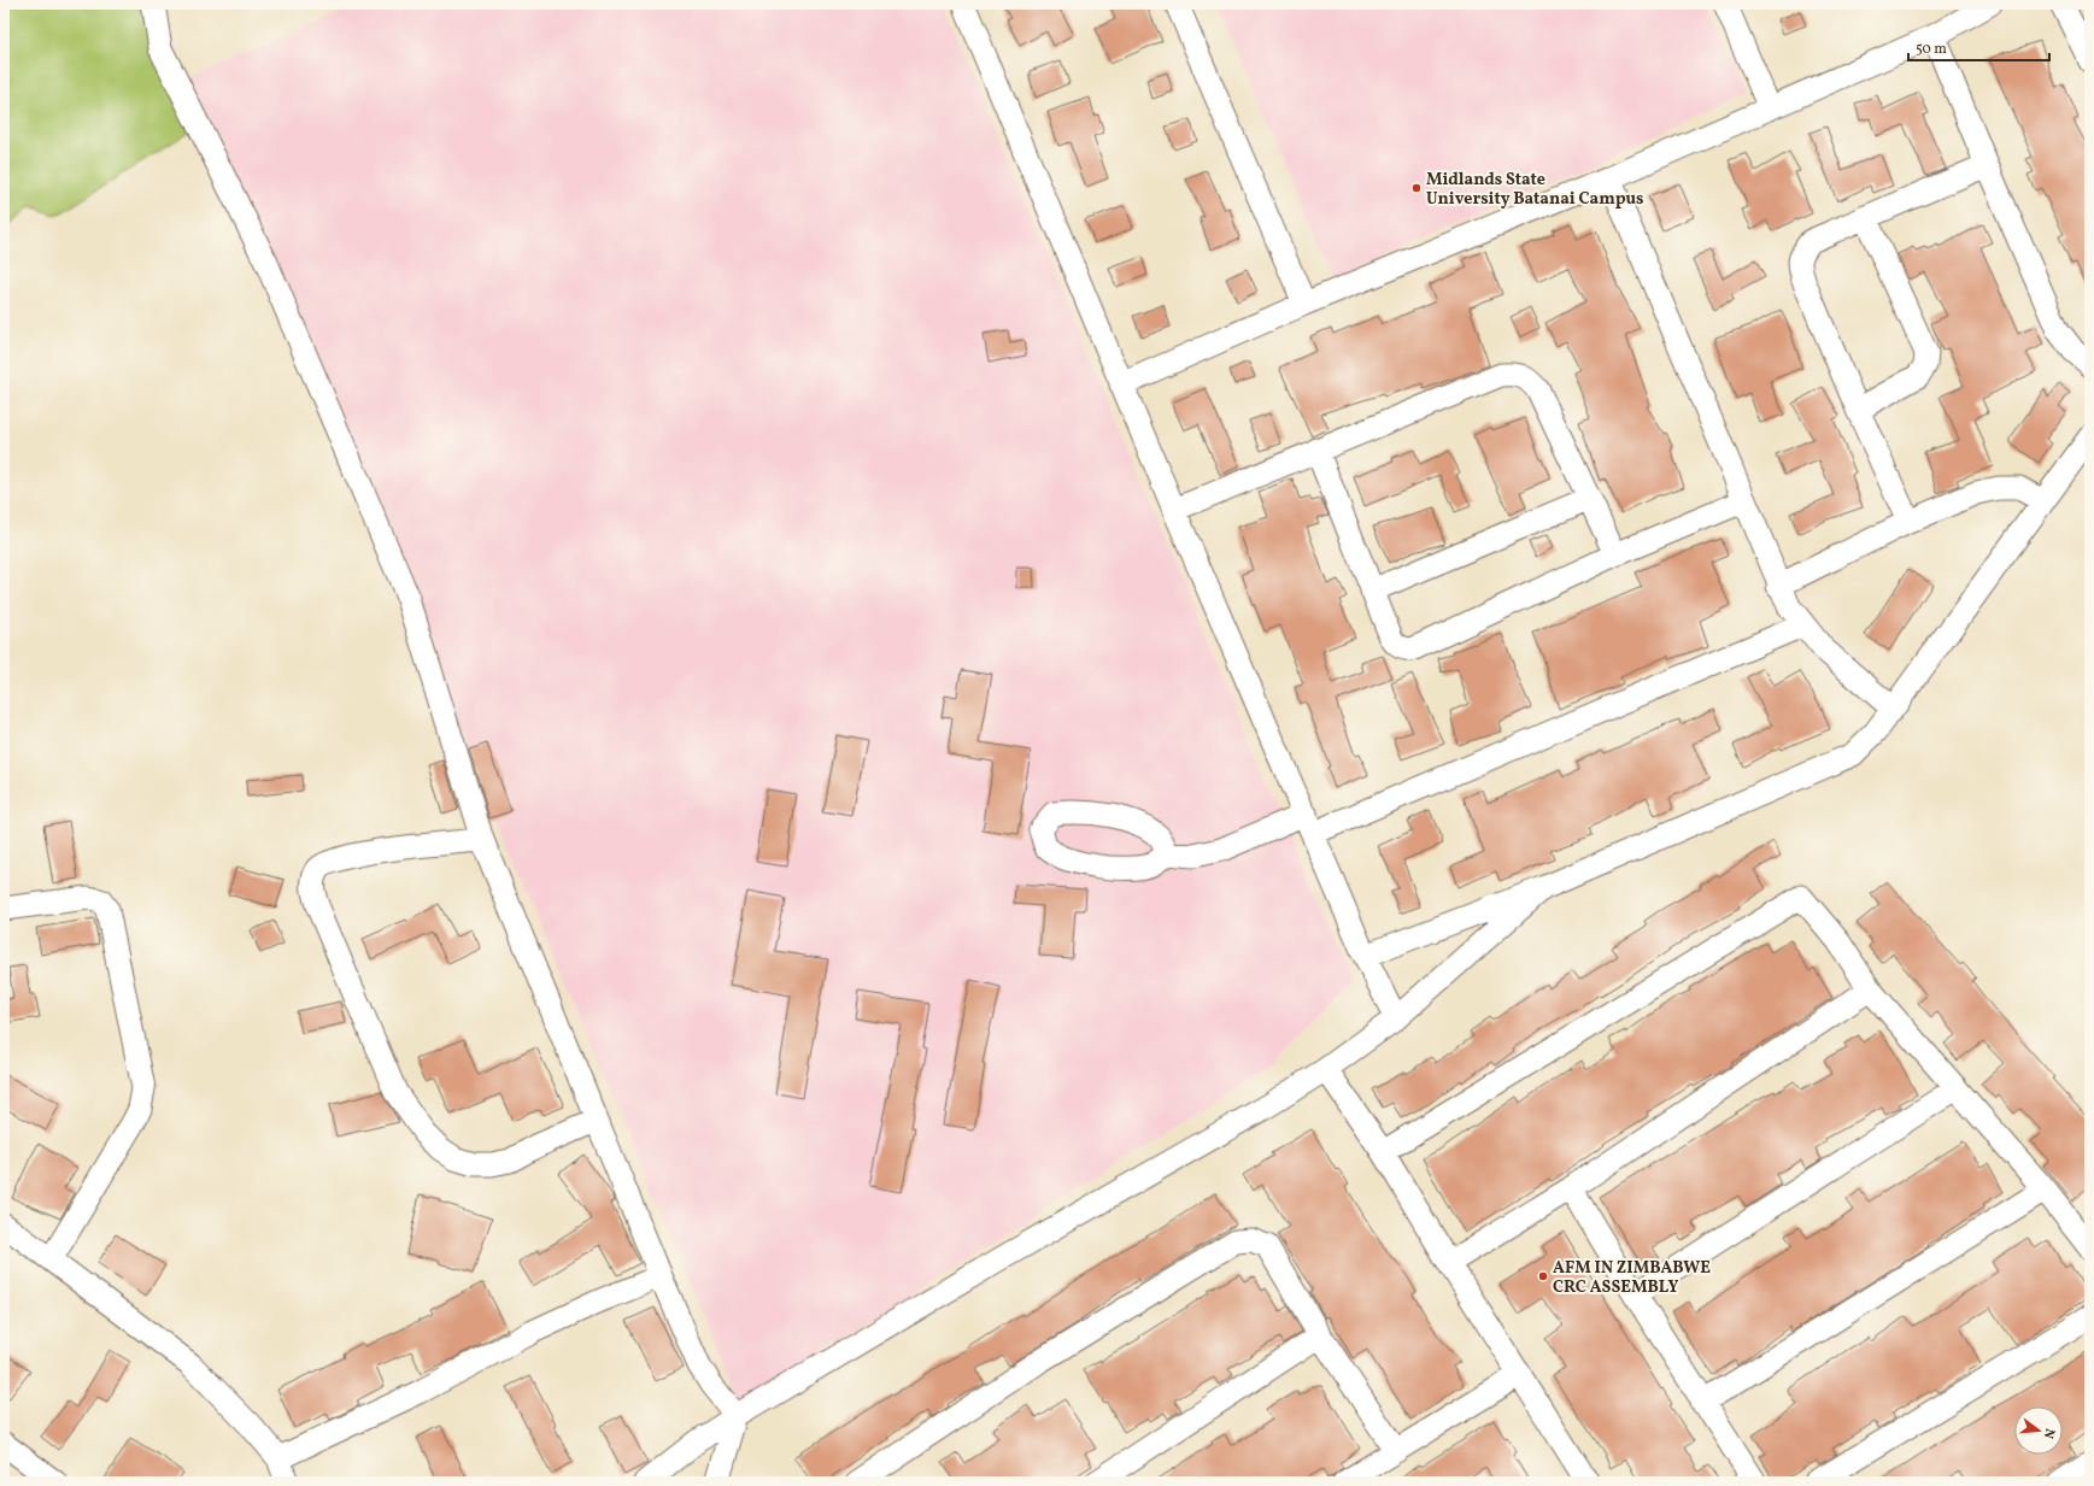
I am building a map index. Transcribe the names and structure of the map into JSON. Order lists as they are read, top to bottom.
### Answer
{
  "places": ["Midlands State University Batanai Campus", "AFM IN ZIMBABWE CRC ASSEMBLY"],
  "scale_bar": "50 m",
  "north": "right"
}
